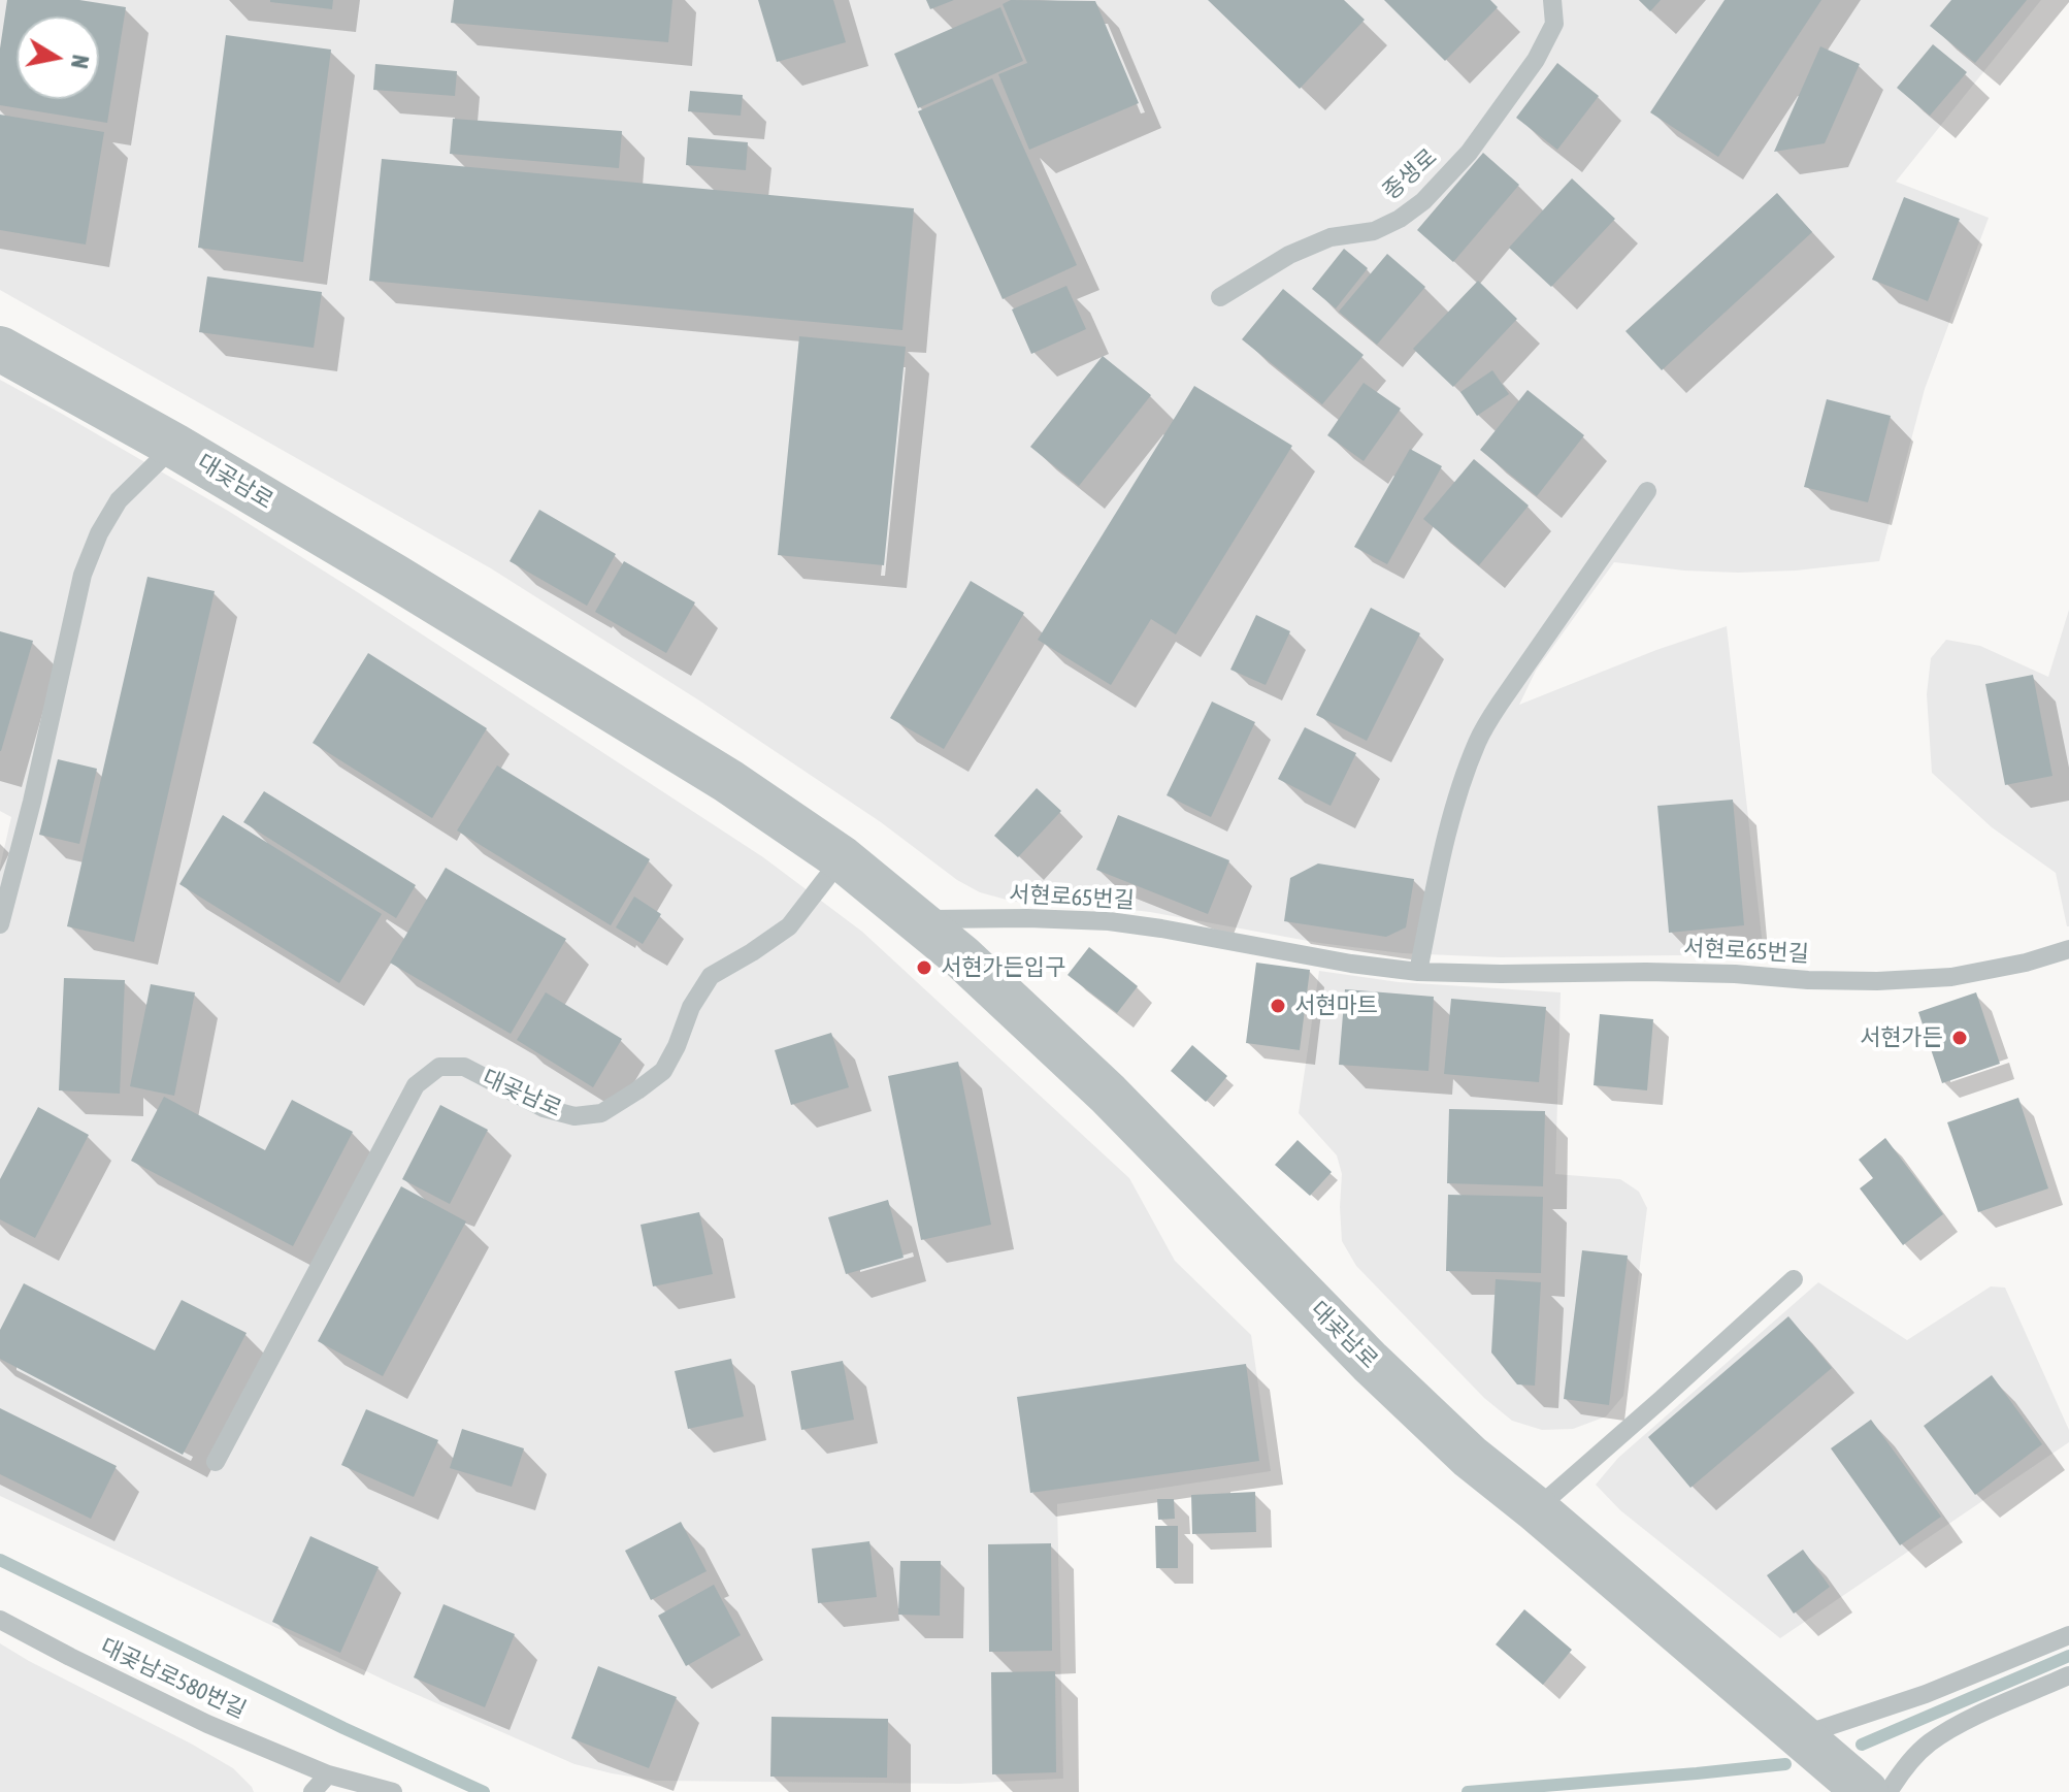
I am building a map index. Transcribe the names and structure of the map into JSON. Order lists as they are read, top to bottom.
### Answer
{
  "streets": {
    "street": ["대곶남로"],
    "lane": ["종생로", "서현로65번길", "대곶남로580번길"]
  },
  "crossings": [
    ["대곶남로", "서현로65번길"]
  ],
  "places": ["서현가든입구", "서현마트", "서현가든"],
  "north": "right"
}
